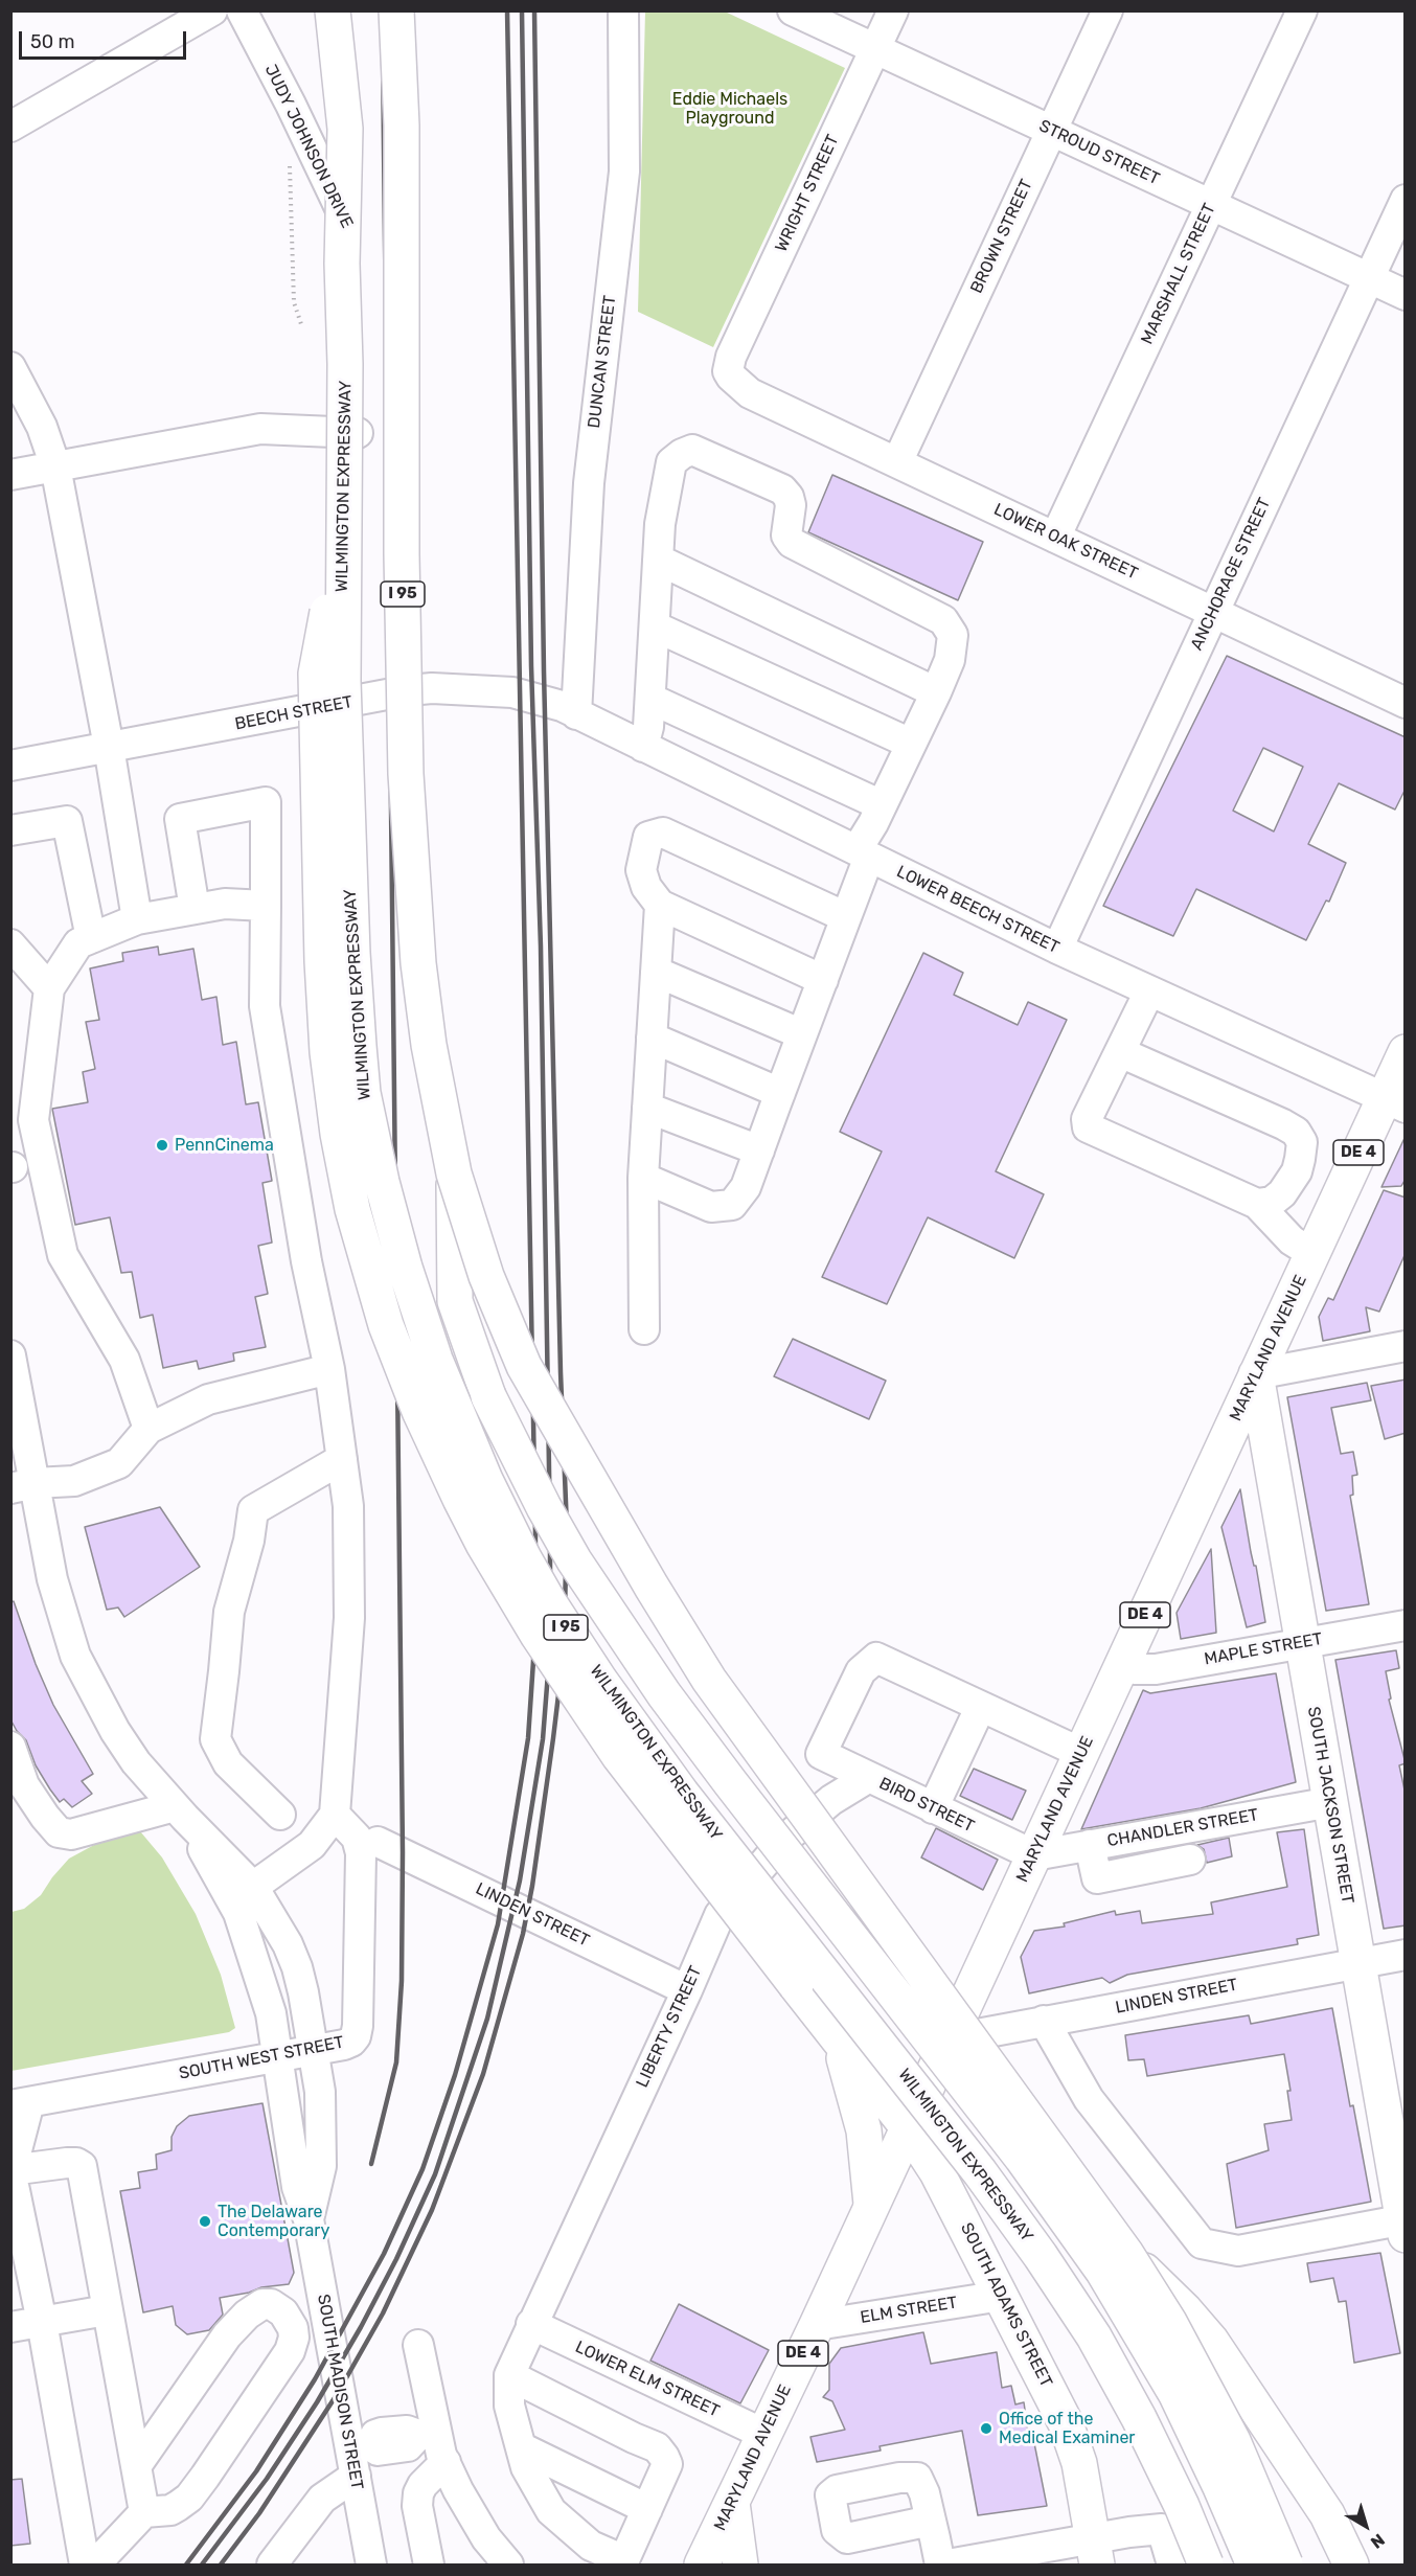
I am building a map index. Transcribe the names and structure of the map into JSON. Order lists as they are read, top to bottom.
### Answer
{
  "streets": {
    "main road": [
      "WILMINGTON EXPRESSWAY",
      "I 95",
      "DE 4",
      "MARYLAND AVENUE",
      "SOUTH JACKSON STREET",
      "SOUTH ADAMS STREET"
    ],
    "street": [
      "JUDY JOHNSON DRIVE",
      "STROUD STREET",
      "WRIGHT STREET",
      "BROWN STREET",
      "MARSHALL STREET",
      "DUNCAN STREET",
      "LOWER OAK STREET",
      "ANCHORAGE STREET",
      "BEECH STREET",
      "LOWER BEECH STREET",
      "MAPLE STREET",
      "BIRD STREET",
      "CHANDLER STREET",
      "LINDEN STREET",
      "LIBERTY STREET",
      "SOUTH WEST STREET",
      "ELM STREET",
      "LOWER ELM STREET",
      "SOUTH MADISON STREET"
    ]
  },
  "crossings": [
    ["JUDY JOHNSON DRIVE", "BEECH STREET"],
    ["STROUD STREET", "WRIGHT STREET"],
    ["STROUD STREET", "BROWN STREET"],
    ["STROUD STREET", "MARSHALL STREET"],
    ["STROUD STREET", "ANCHORAGE STREET"],
    ["WRIGHT STREET", "LOWER OAK STREET"],
    ["BROWN STREET", "LOWER OAK STREET"],
    ["MARSHALL STREET", "LOWER OAK STREET"],
    ["DUNCAN STREET", "BEECH STREET"],
    ["DUNCAN STREET", "LOWER BEECH STREET"],
    ["LOWER OAK STREET", "ANCHORAGE STREET"],
    ["ANCHORAGE STREET", "LOWER BEECH STREET"],
    ["BEECH STREET", "LOWER BEECH STREET"],
    ["LOWER BEECH STREET", "MARYLAND AVENUE"],
    ["MARYLAND AVENUE", "MAPLE STREET"],
    ["MARYLAND AVENUE", "BIRD STREET"],
    ["MARYLAND AVENUE", "SOUTH JACKSON STREET"],
    ["MARYLAND AVENUE", "CHANDLER STREET"],
    ["MARYLAND AVENUE", "LINDEN STREET"],
    ["MARYLAND AVENUE", "SOUTH ADAMS STREET"],
    ["MARYLAND AVENUE", "ELM STREET"],
    ["MARYLAND AVENUE", "LOWER ELM STREET"],
    ["MAPLE STREET", "SOUTH JACKSON STREET"],
    ["BIRD STREET", "CHANDLER STREET"],
    ["BIRD STREET", "LIBERTY STREET"],
    ["SOUTH JACKSON STREET", "CHANDLER STREET"],
    ["SOUTH JACKSON STREET", "LINDEN STREET"],
    ["LINDEN STREET", "LIBERTY STREET"],
    ["LIBERTY STREET", "LOWER ELM STREET"],
    ["SOUTH WEST STREET", "SOUTH MADISON STREET"],
    ["SOUTH ADAMS STREET", "ELM STREET"]
  ],
  "parks": ["Eddie Michaels Playground"],
  "places": ["PennCinema", "The Delaware Contemporary", "Office of the Medical Examiner"],
  "scale_bar": "50 m",
  "north": "bottom right"
}
